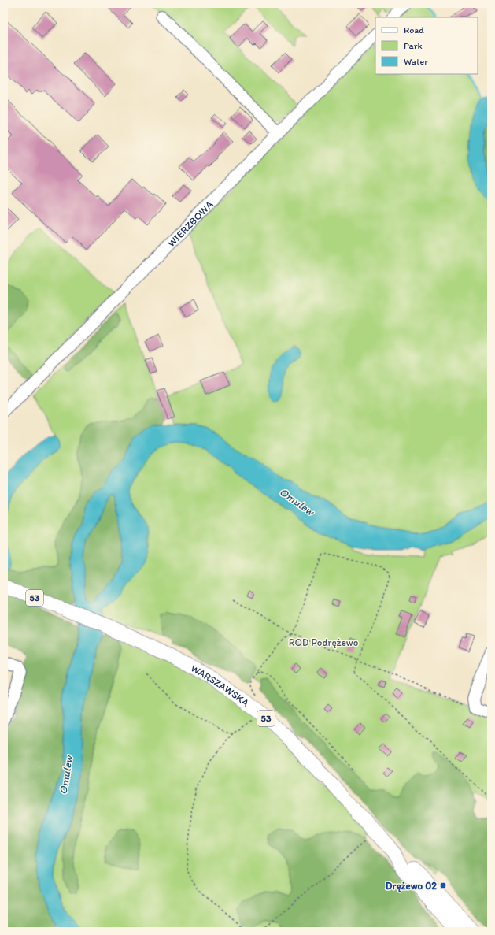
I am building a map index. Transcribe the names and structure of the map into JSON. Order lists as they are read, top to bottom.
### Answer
{
  "streets": {
    "main road": ["53", "WARSZAWSKA"],
    "street": ["WIERZBOWA"]
  },
  "water": ["Omulew"],
  "parks": ["ROD Podrężewo"],
  "places": {
    "transit": ["Drężewo 02"]
  },
  "legend": ["Road", "Park", "Water"]
}
